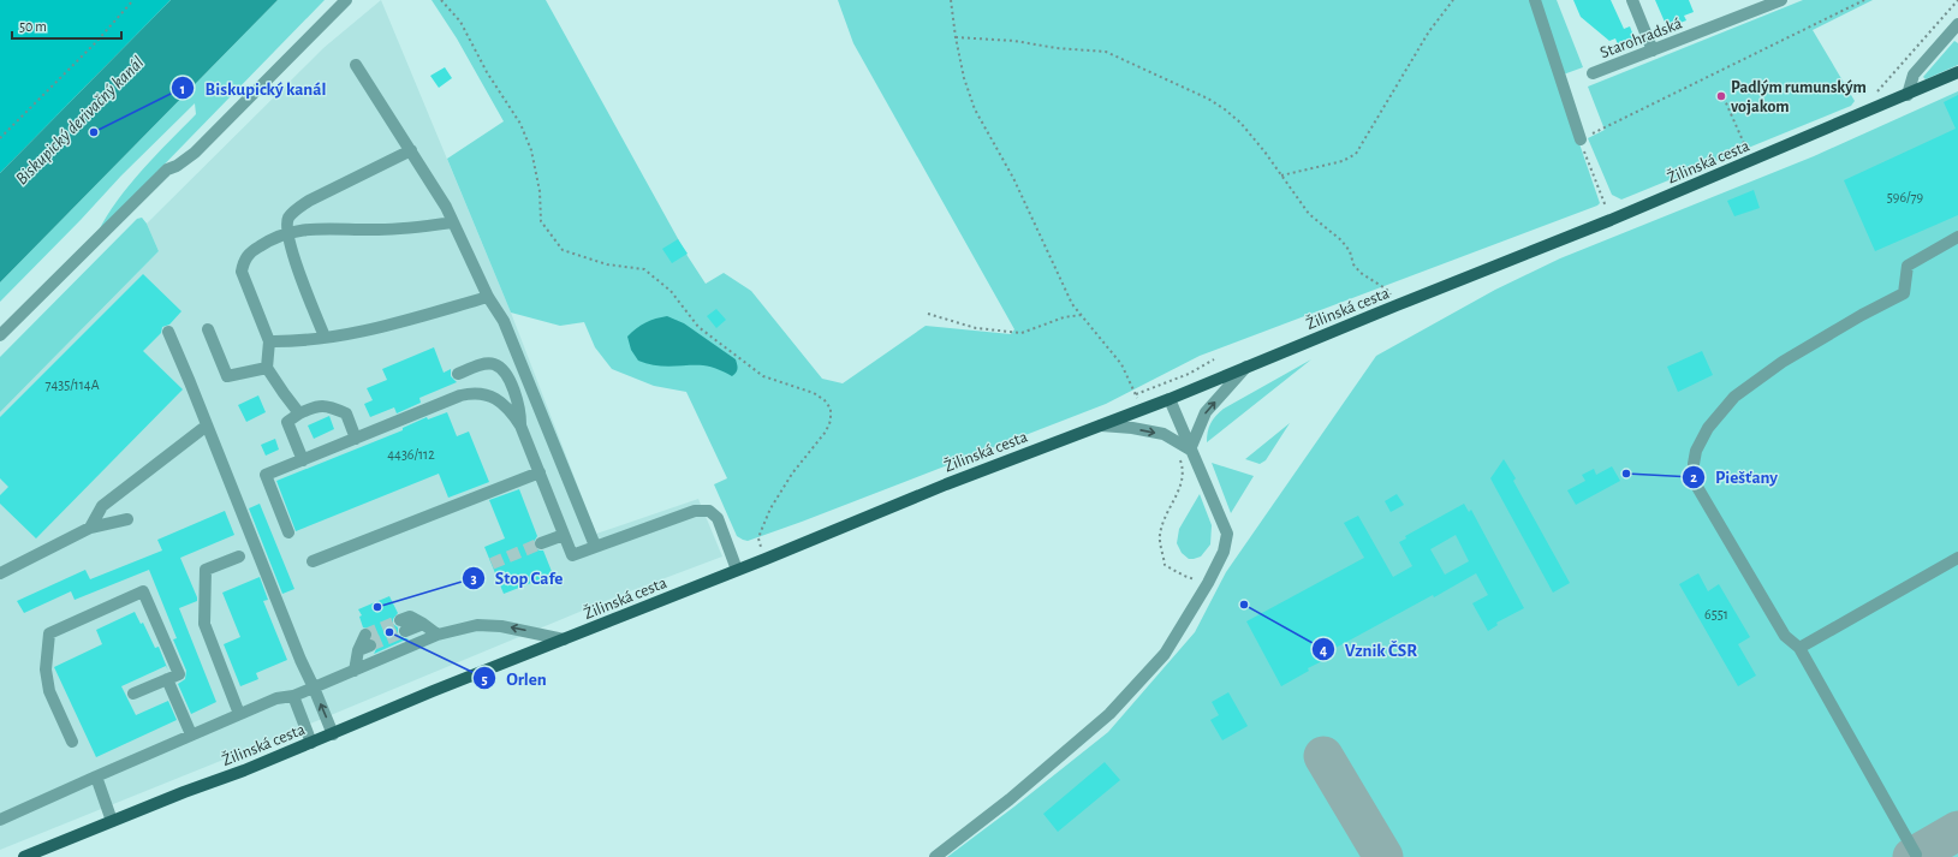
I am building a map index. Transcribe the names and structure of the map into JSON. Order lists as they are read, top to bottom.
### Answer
{
  "streets": {
    "main road": ["Žilinská cesta"],
    "street": ["Starohradská"]
  },
  "water": ["Biskupický derivačný kanál"],
  "places": [
    "Padlým rumunským vojakom",
    "Biskupický kanál",
    "Piešťany",
    "Vznik ČSR",
    "Stop Cafe",
    "Orlen"
  ],
  "house_numbers": [
    "596/79",
    "7435/114A",
    "4436/112",
    "6551"
  ],
  "scale_bar": "50 m"
}
